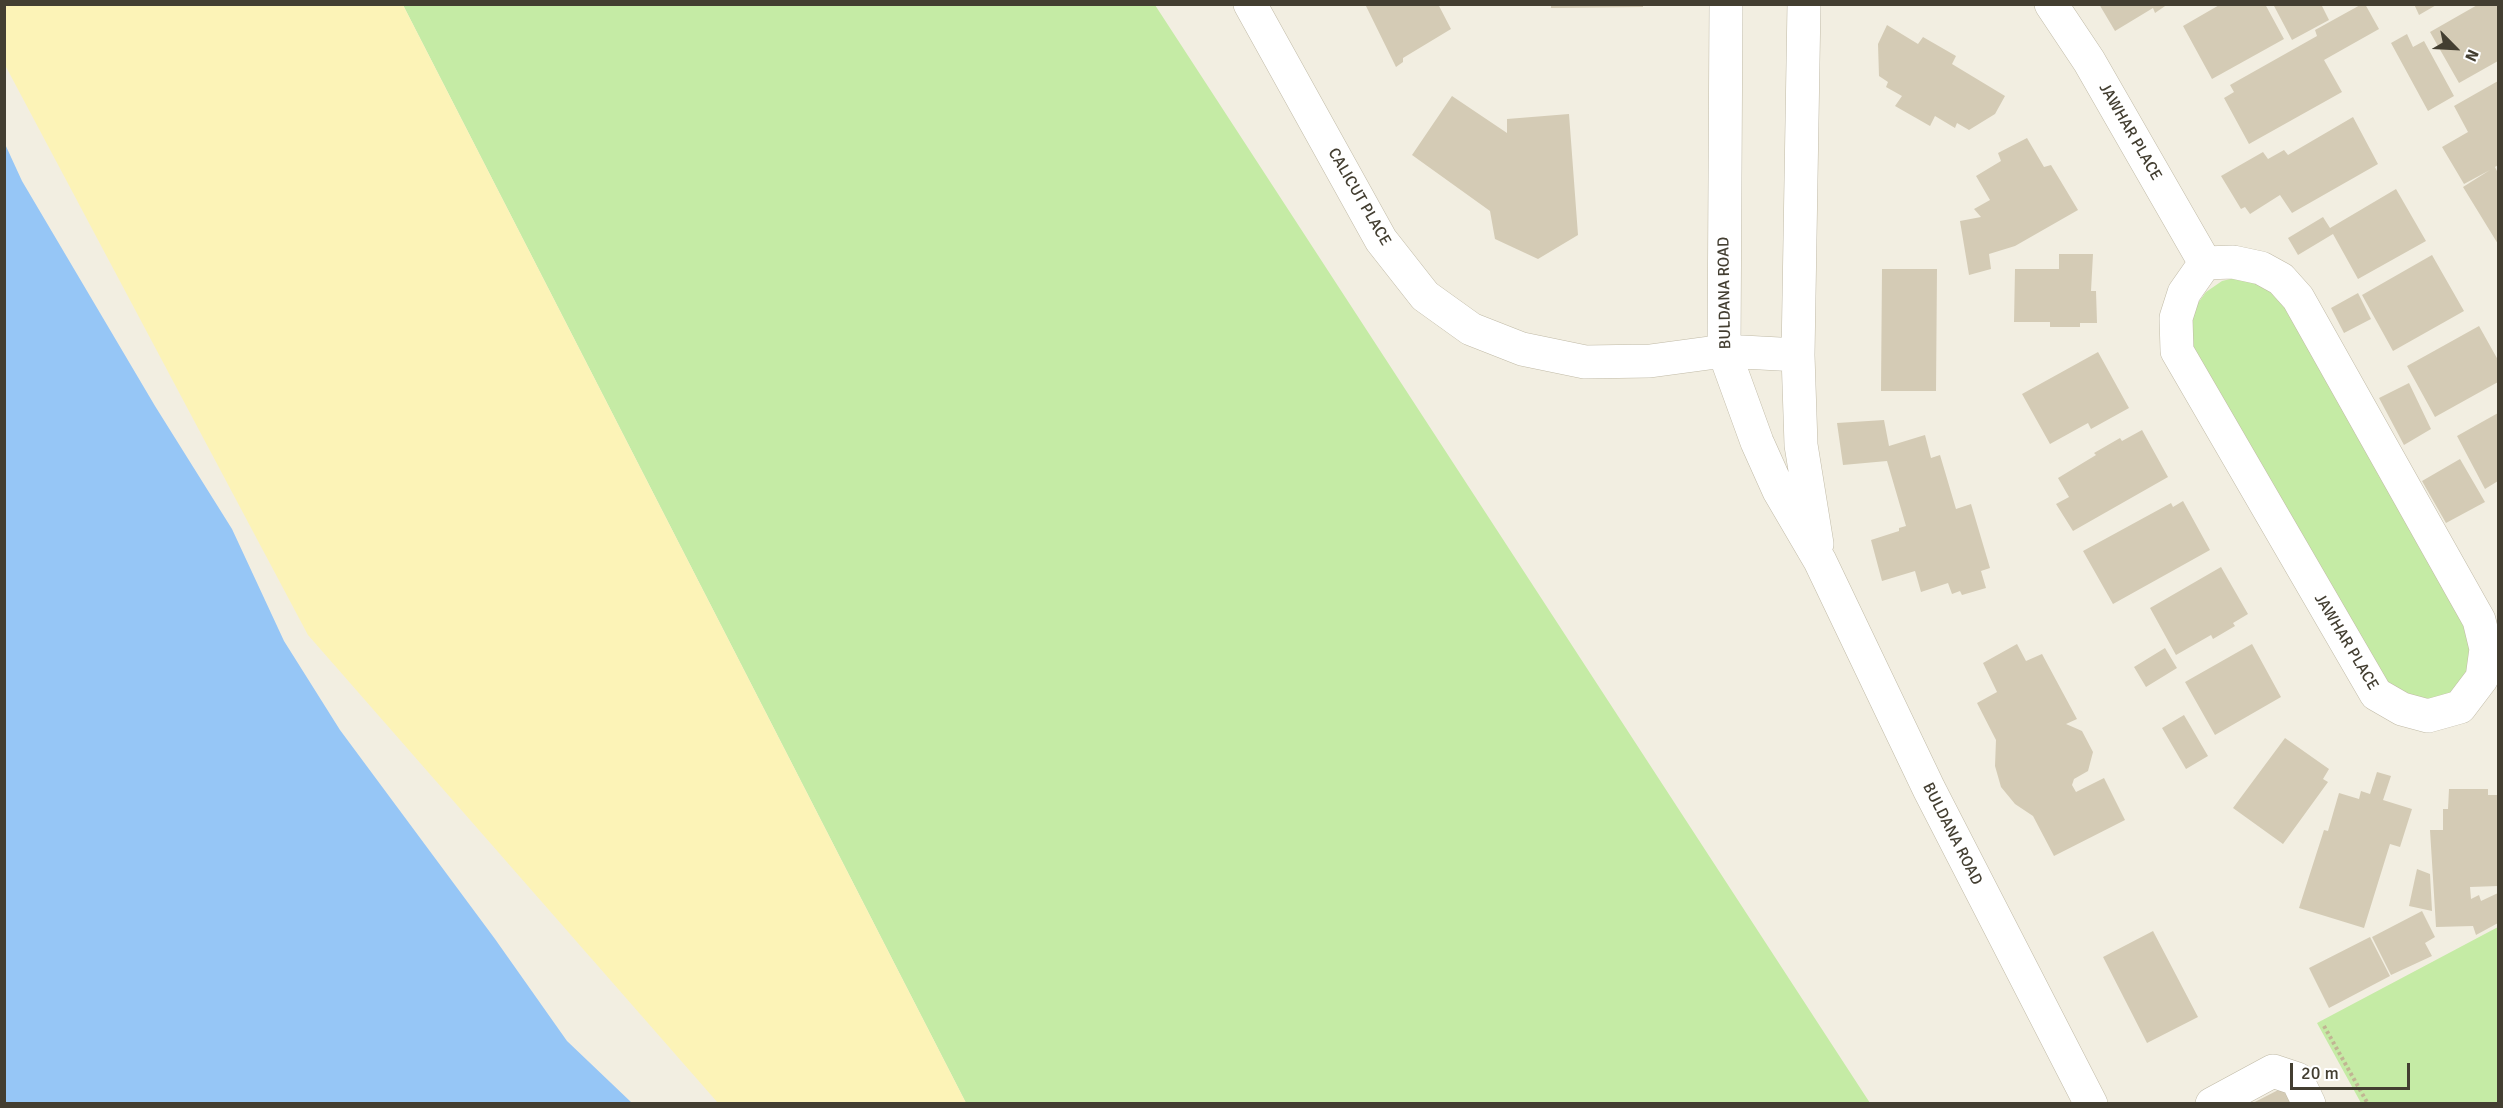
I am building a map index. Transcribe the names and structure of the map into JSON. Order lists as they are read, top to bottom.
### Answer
{
  "streets": {
    "street": ["JAWHAR PLACE", "CALICUT PLACE", "BULDANA ROAD"]
  },
  "crossings": [
    ["CALICUT PLACE", "BULDANA ROAD"]
  ],
  "scale_bar": "20 m",
  "north": "bottom right"
}
